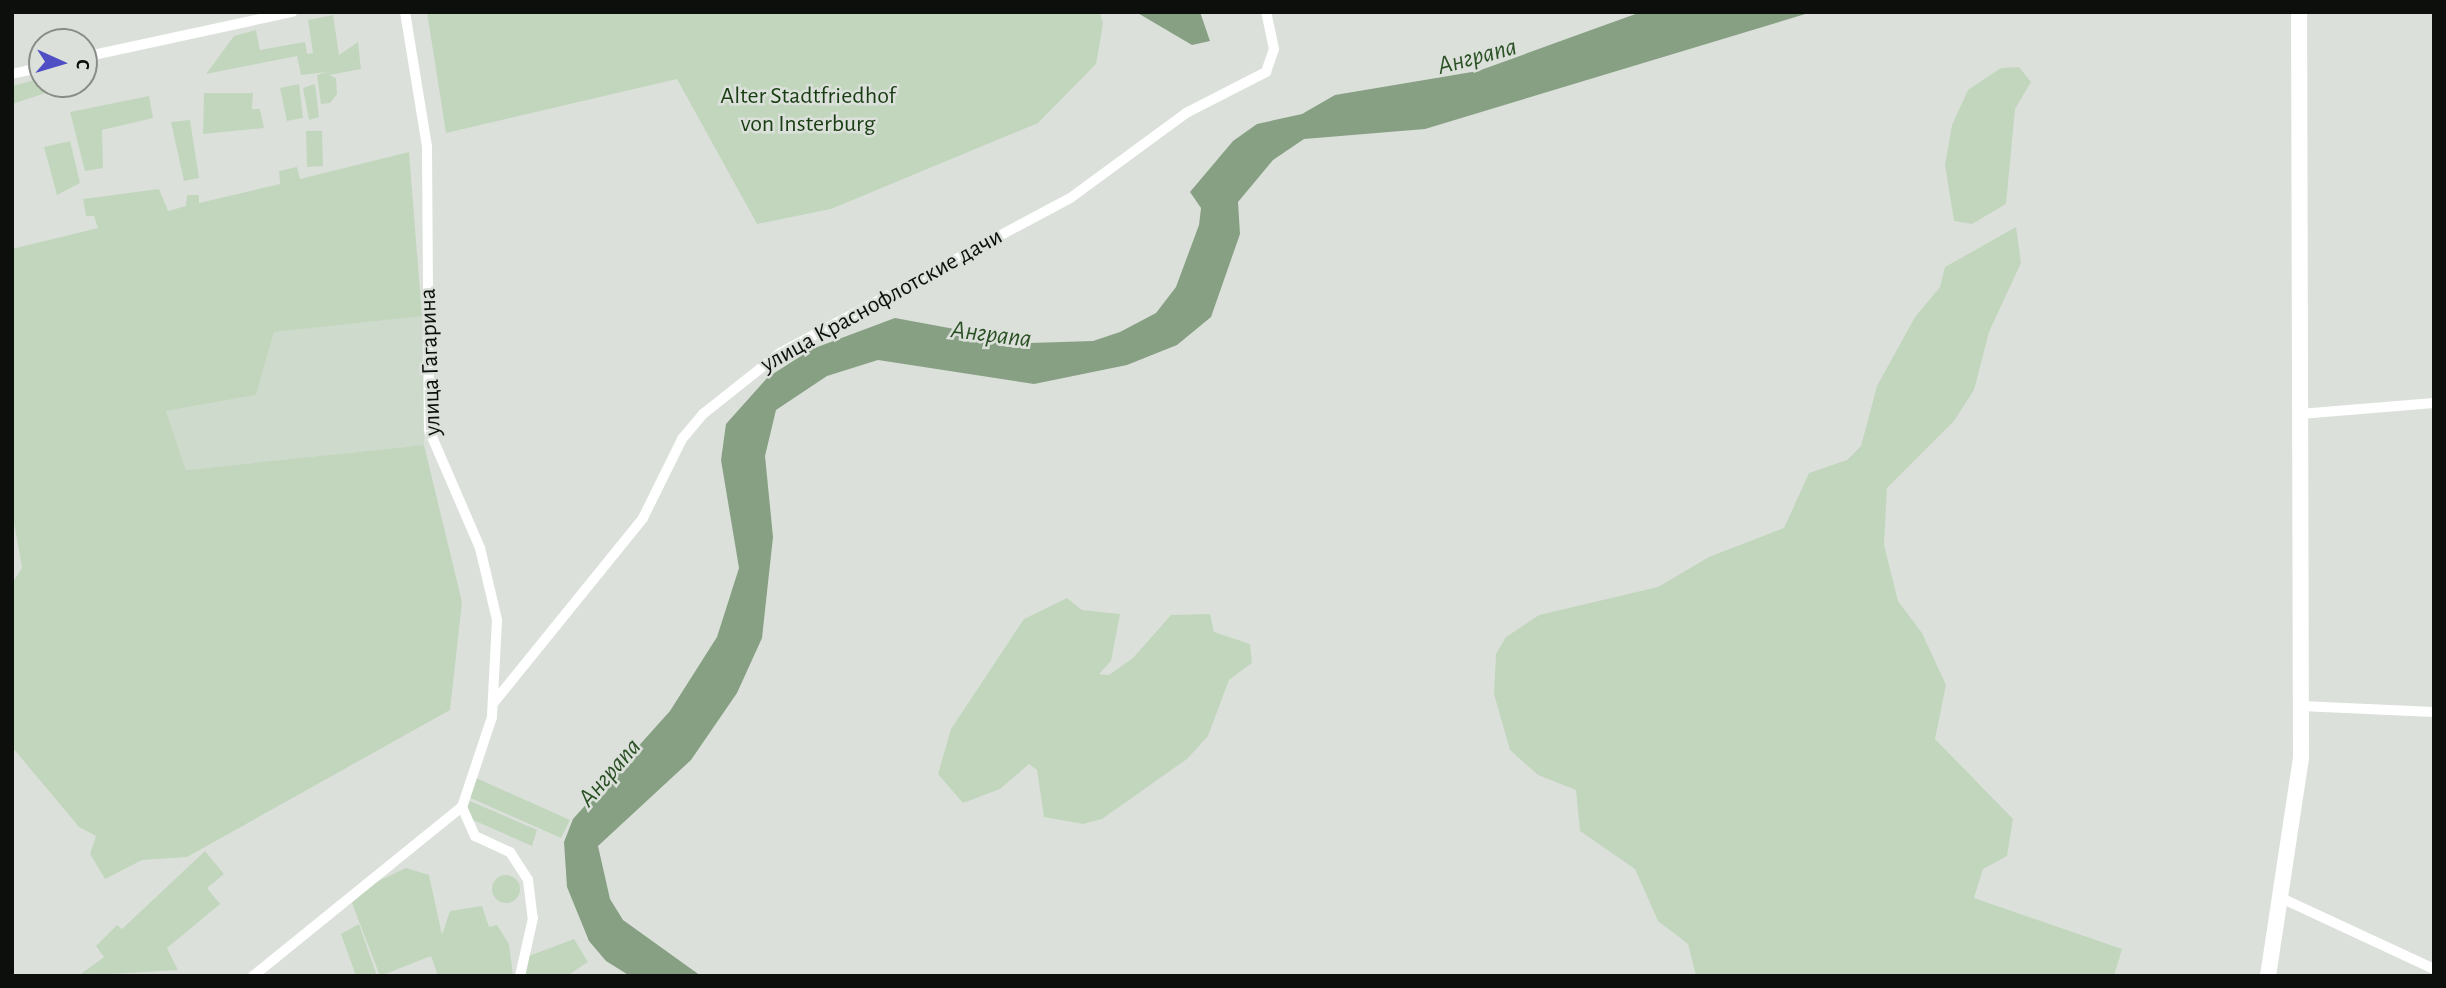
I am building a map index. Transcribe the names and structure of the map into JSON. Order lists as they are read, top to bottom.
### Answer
{
  "streets": {
    "street": ["улица Краснофлотские дачи", "улица Гагарина"]
  },
  "crossings": [
    ["улица Краснофлотские дачи", "улица Гагарина"]
  ],
  "water": ["Анграпа"],
  "parks": ["Alter Stadtfriedhof von Insterburg"],
  "north": "right"
}
